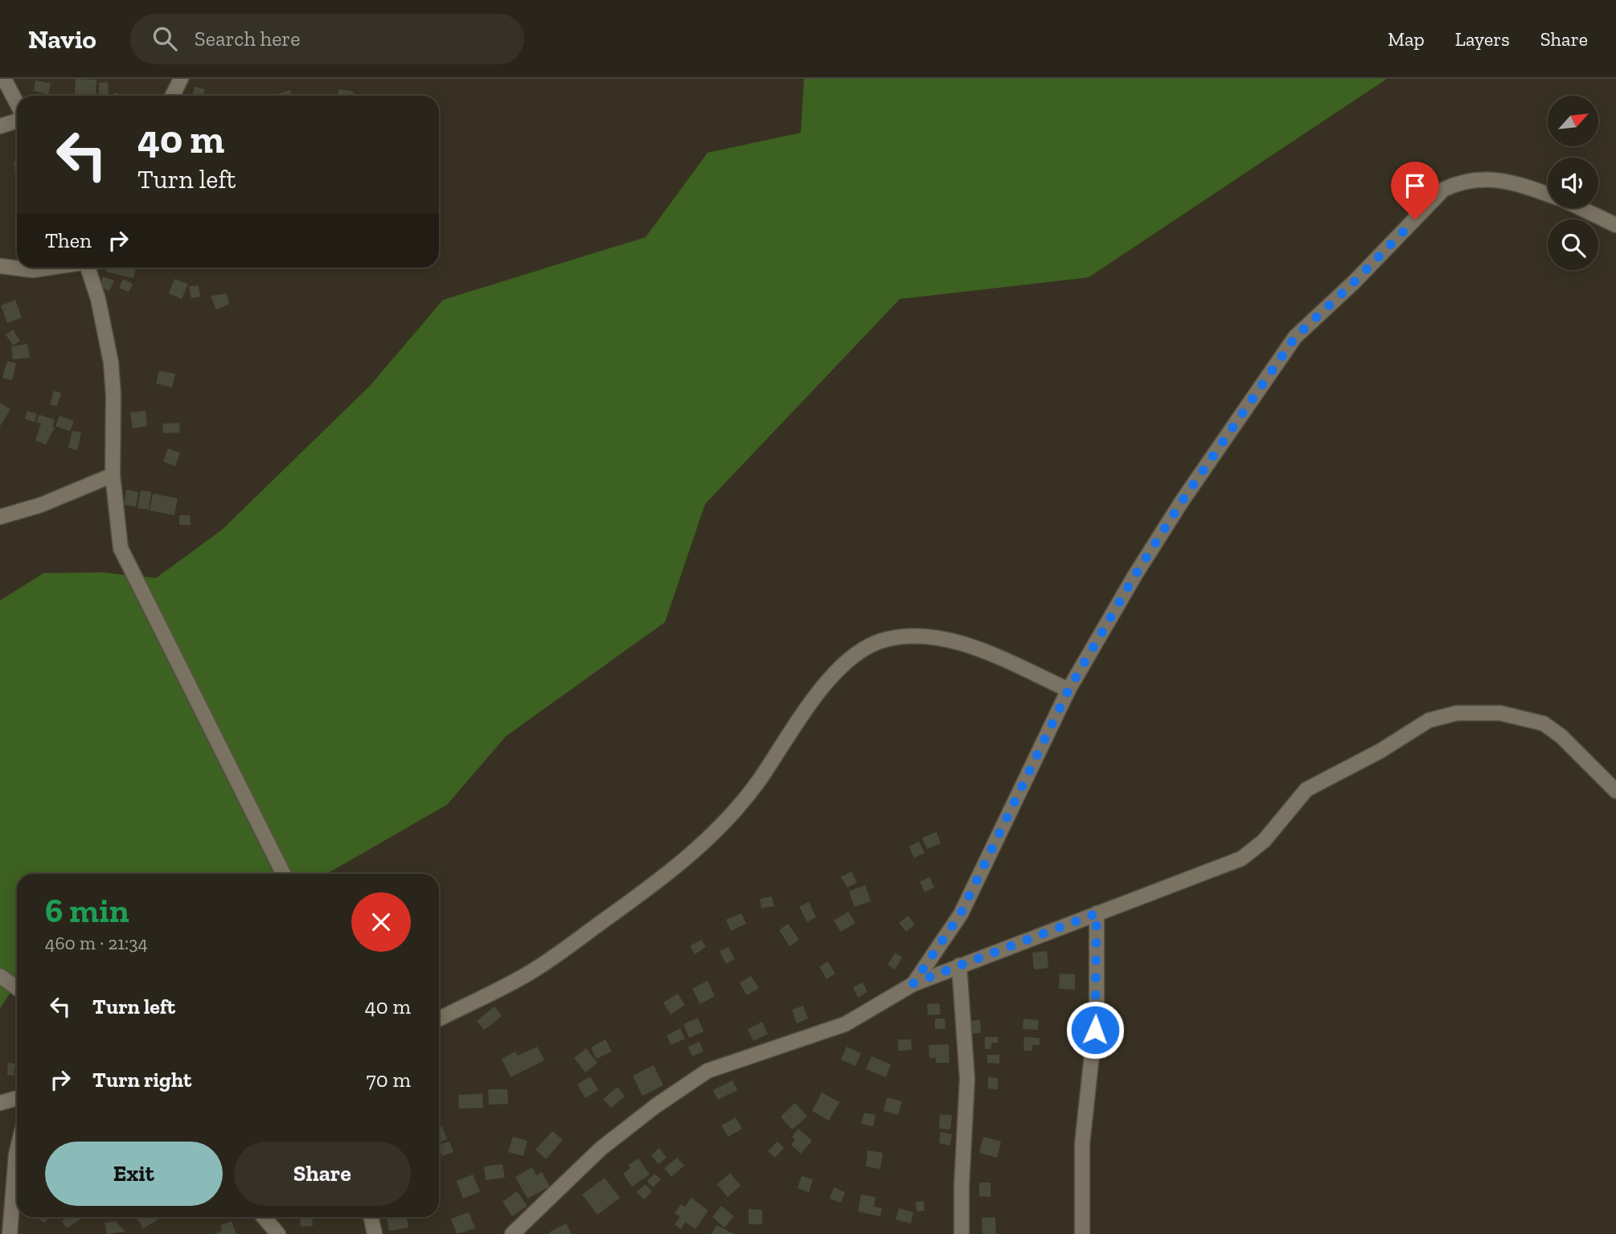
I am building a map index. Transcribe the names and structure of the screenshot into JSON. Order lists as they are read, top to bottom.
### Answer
{
  "north": "top right",
  "page": {
    "header": "Navio",
    "search": "Search here",
    "nav": ["Map", "Layers", "Share"],
    "turn": ["40 m", "Turn left"],
    "then": "Then",
    "heading": ["6 min", "460 m · 21:34"],
    "list": [
      {
        "name": "Turn left",
        "value": "40 m"
      },
      {
        "name": "Turn right",
        "value": "70 m"
      }
    ],
    "buttons": ["Exit", "Share"]
  }
}
